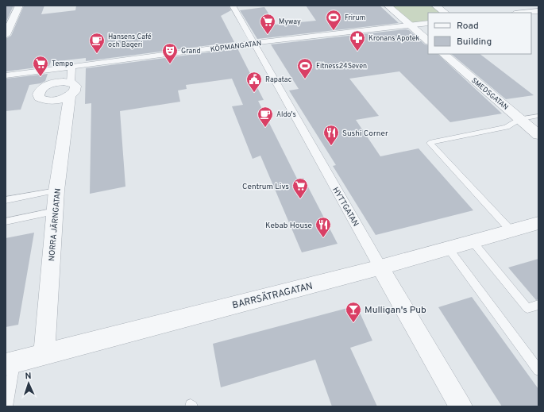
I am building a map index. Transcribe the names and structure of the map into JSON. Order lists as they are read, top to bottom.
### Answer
{
  "streets": {
    "street": [
      "KÖPMANGATAN",
      "SMEDSGATAN",
      "HYTTGATAN",
      "NORRA JÄRNGATAN",
      "BARRSÄTRAGATAN"
    ]
  },
  "crossings": [
    ["KÖPMANGATAN", "HYTTGATAN"],
    ["KÖPMANGATAN", "NORRA JÄRNGATAN"],
    ["HYTTGATAN", "BARRSÄTRAGATAN"],
    ["NORRA JÄRNGATAN", "BARRSÄTRAGATAN"]
  ],
  "places": {
    "sports": ["Frirum", "Fitness24Seven"],
    "supermarket": ["Myway", "Tempo", "Centrum Livs"],
    "pharmacy": ["Kronans Apotek"],
    "cafe": ["Hansens Café och Bageri", "Aldo's"],
    "theatre": ["Grand"],
    "public building": ["Rapatac"],
    "restaurant": ["Sushi Corner", "Kebab House"],
    "bar": ["Mulligan's Pub"]
  },
  "legend": ["Road", "Building"],
  "north": "top"
}
